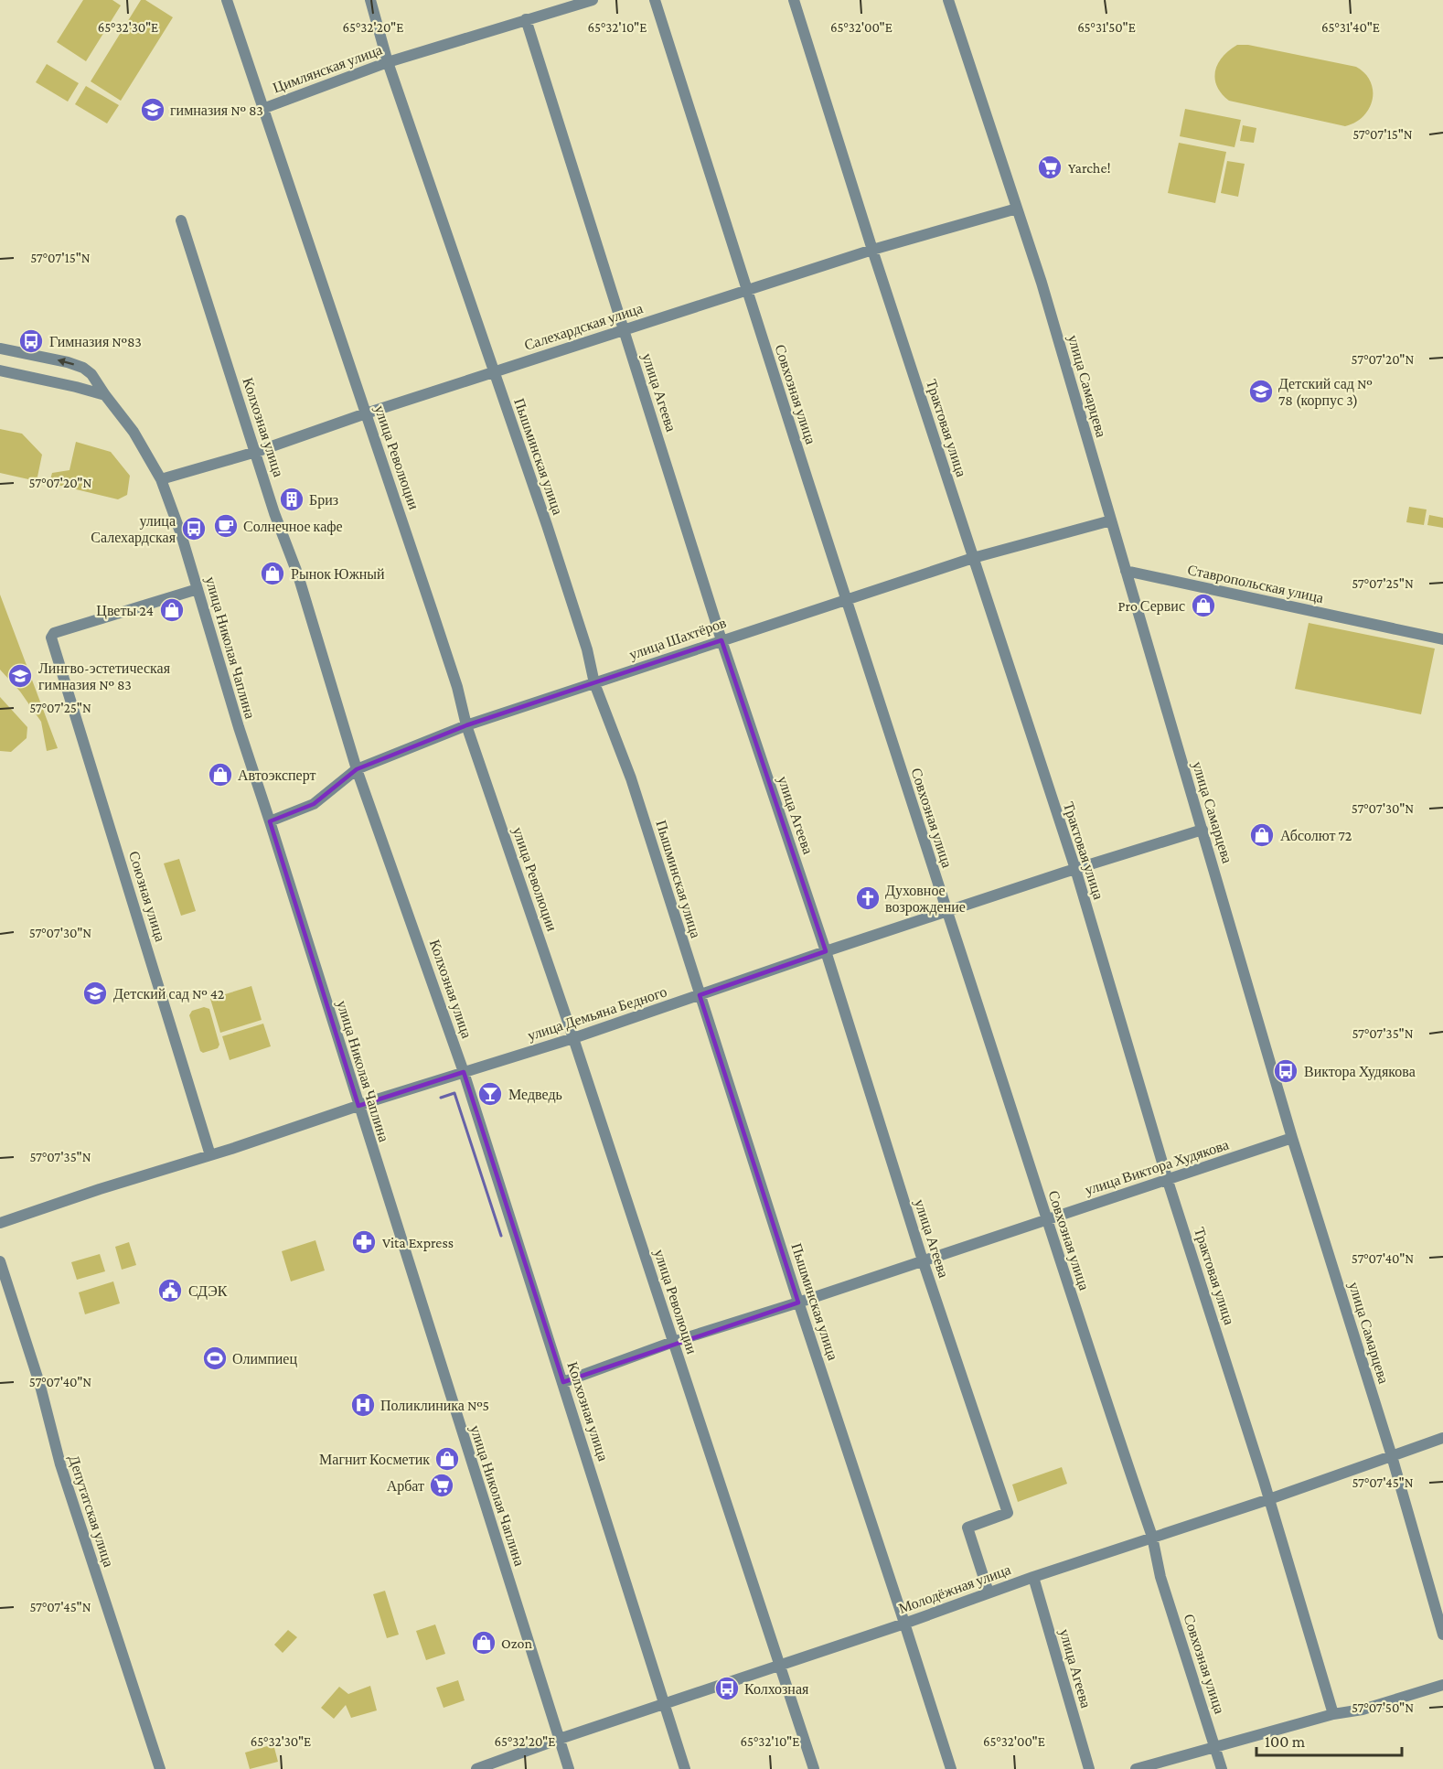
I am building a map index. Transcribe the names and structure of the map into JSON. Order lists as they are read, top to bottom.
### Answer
{
  "streets": {
    "street": [
      "Цимлянская улица",
      "Салехардская улица",
      "улица Самарцева",
      "улица Агеева",
      "Совхозная улица",
      "Колхозная улица",
      "Трактовая улица",
      "Пышминская улица",
      "улица Революции",
      "Ставропольская улица",
      "улица Шахтёров",
      "улица Николая Чаплина",
      "Союзная улица",
      "улица Демьяна Бедного",
      "улица Виктора Худякова",
      "Депутатская улица",
      "Молодёжная улица"
    ]
  },
  "crossings": [
    ["Цимлянская улица", "улица Агеева"],
    ["Цимлянская улица", "Пышминская улица"],
    ["Цимлянская улица", "улица Революции"],
    ["Салехардская улица", "улица Самарцева"],
    ["Салехардская улица", "улица Агеева"],
    ["Салехардская улица", "Совхозная улица"],
    ["Салехардская улица", "Колхозная улица"],
    ["Салехардская улица", "Трактовая улица"],
    ["Салехардская улица", "Пышминская улица"],
    ["Салехардская улица", "улица Революции"],
    ["Салехардская улица", "улица Николая Чаплина"],
    ["улица Самарцева", "Ставропольская улица"],
    ["улица Самарцева", "улица Шахтёров"],
    ["улица Самарцева", "улица Демьяна Бедного"],
    ["улица Самарцева", "улица Виктора Худякова"],
    ["улица Самарцева", "Молодёжная улица"],
    ["улица Агеева", "улица Шахтёров"],
    ["улица Агеева", "улица Демьяна Бедного"],
    ["улица Агеева", "улица Виктора Худякова"],
    ["улица Агеева", "Молодёжная улица"],
    ["Совхозная улица", "улица Шахтёров"],
    ["Совхозная улица", "улица Демьяна Бедного"],
    ["Совхозная улица", "улица Виктора Худякова"],
    ["Совхозная улица", "Молодёжная улица"],
    ["Колхозная улица", "улица Шахтёров"],
    ["Колхозная улица", "улица Демьяна Бедного"],
    ["Колхозная улица", "улица Виктора Худякова"],
    ["Колхозная улица", "Молодёжная улица"],
    ["Трактовая улица", "улица Шахтёров"],
    ["Трактовая улица", "улица Демьяна Бедного"],
    ["Трактовая улица", "улица Виктора Худякова"],
    ["Трактовая улица", "Молодёжная улица"],
    ["Пышминская улица", "улица Шахтёров"],
    ["Пышминская улица", "улица Демьяна Бедного"],
    ["Пышминская улица", "улица Виктора Худякова"],
    ["Пышминская улица", "Молодёжная улица"],
    ["улица Революции", "улица Шахтёров"],
    ["улица Революции", "улица Демьяна Бедного"],
    ["улица Революции", "улица Виктора Худякова"],
    ["улица Революции", "Молодёжная улица"],
    ["улица Шахтёров", "улица Николая Чаплина"],
    ["улица Николая Чаплина", "Союзная улица"],
    ["улица Николая Чаплина", "улица Демьяна Бедного"],
    ["улица Николая Чаплина", "Молодёжная улица"],
    ["Союзная улица", "улица Демьяна Бедного"]
  ],
  "places": {
    "school or university": [
      "гимназия № 83",
      "Детский сад № 78 (корпус 3)",
      "Лингво-эстетическая гимназия № 83",
      "Детский сад № 42"
    ],
    "supermarket": ["Yarche!", "Арбат"],
    "bus stop": [
      "Гимназия №83",
      "улица Салехардская",
      "Виктора Худякова",
      "Колхозная"
    ],
    "building": ["Бриз"],
    "cafe": ["Солнечное кафе"],
    "shop": [
      "Рынок Южный",
      "Pro Сервис",
      "Цветы 24",
      "Автоэксперт",
      "Абсолют 72",
      "Магнит Косметик",
      "Ozon"
    ],
    "church": ["Духовное возрождение"],
    "bar": ["Медведь"],
    "pharmacy": ["Vita Express"],
    "public building": ["СДЭК"],
    "sports": ["Олимпиец"],
    "hospital": ["Поликлиника №5"]
  },
  "scale_bar": "100 m",
  "coordinates": [
    "65°32'30\"E",
    "65°32'20\"E",
    "65°32'10\"E",
    "65°32'00\"E",
    "65°31'50\"E",
    "65°31'40\"E",
    "57°07'15\"N",
    "57°07'20\"N",
    "57°07'25\"N",
    "57°07'30\"N",
    "57°07'35\"N",
    "57°07'40\"N",
    "57°07'45\"N",
    "57°07'50\"N"
  ]
}
